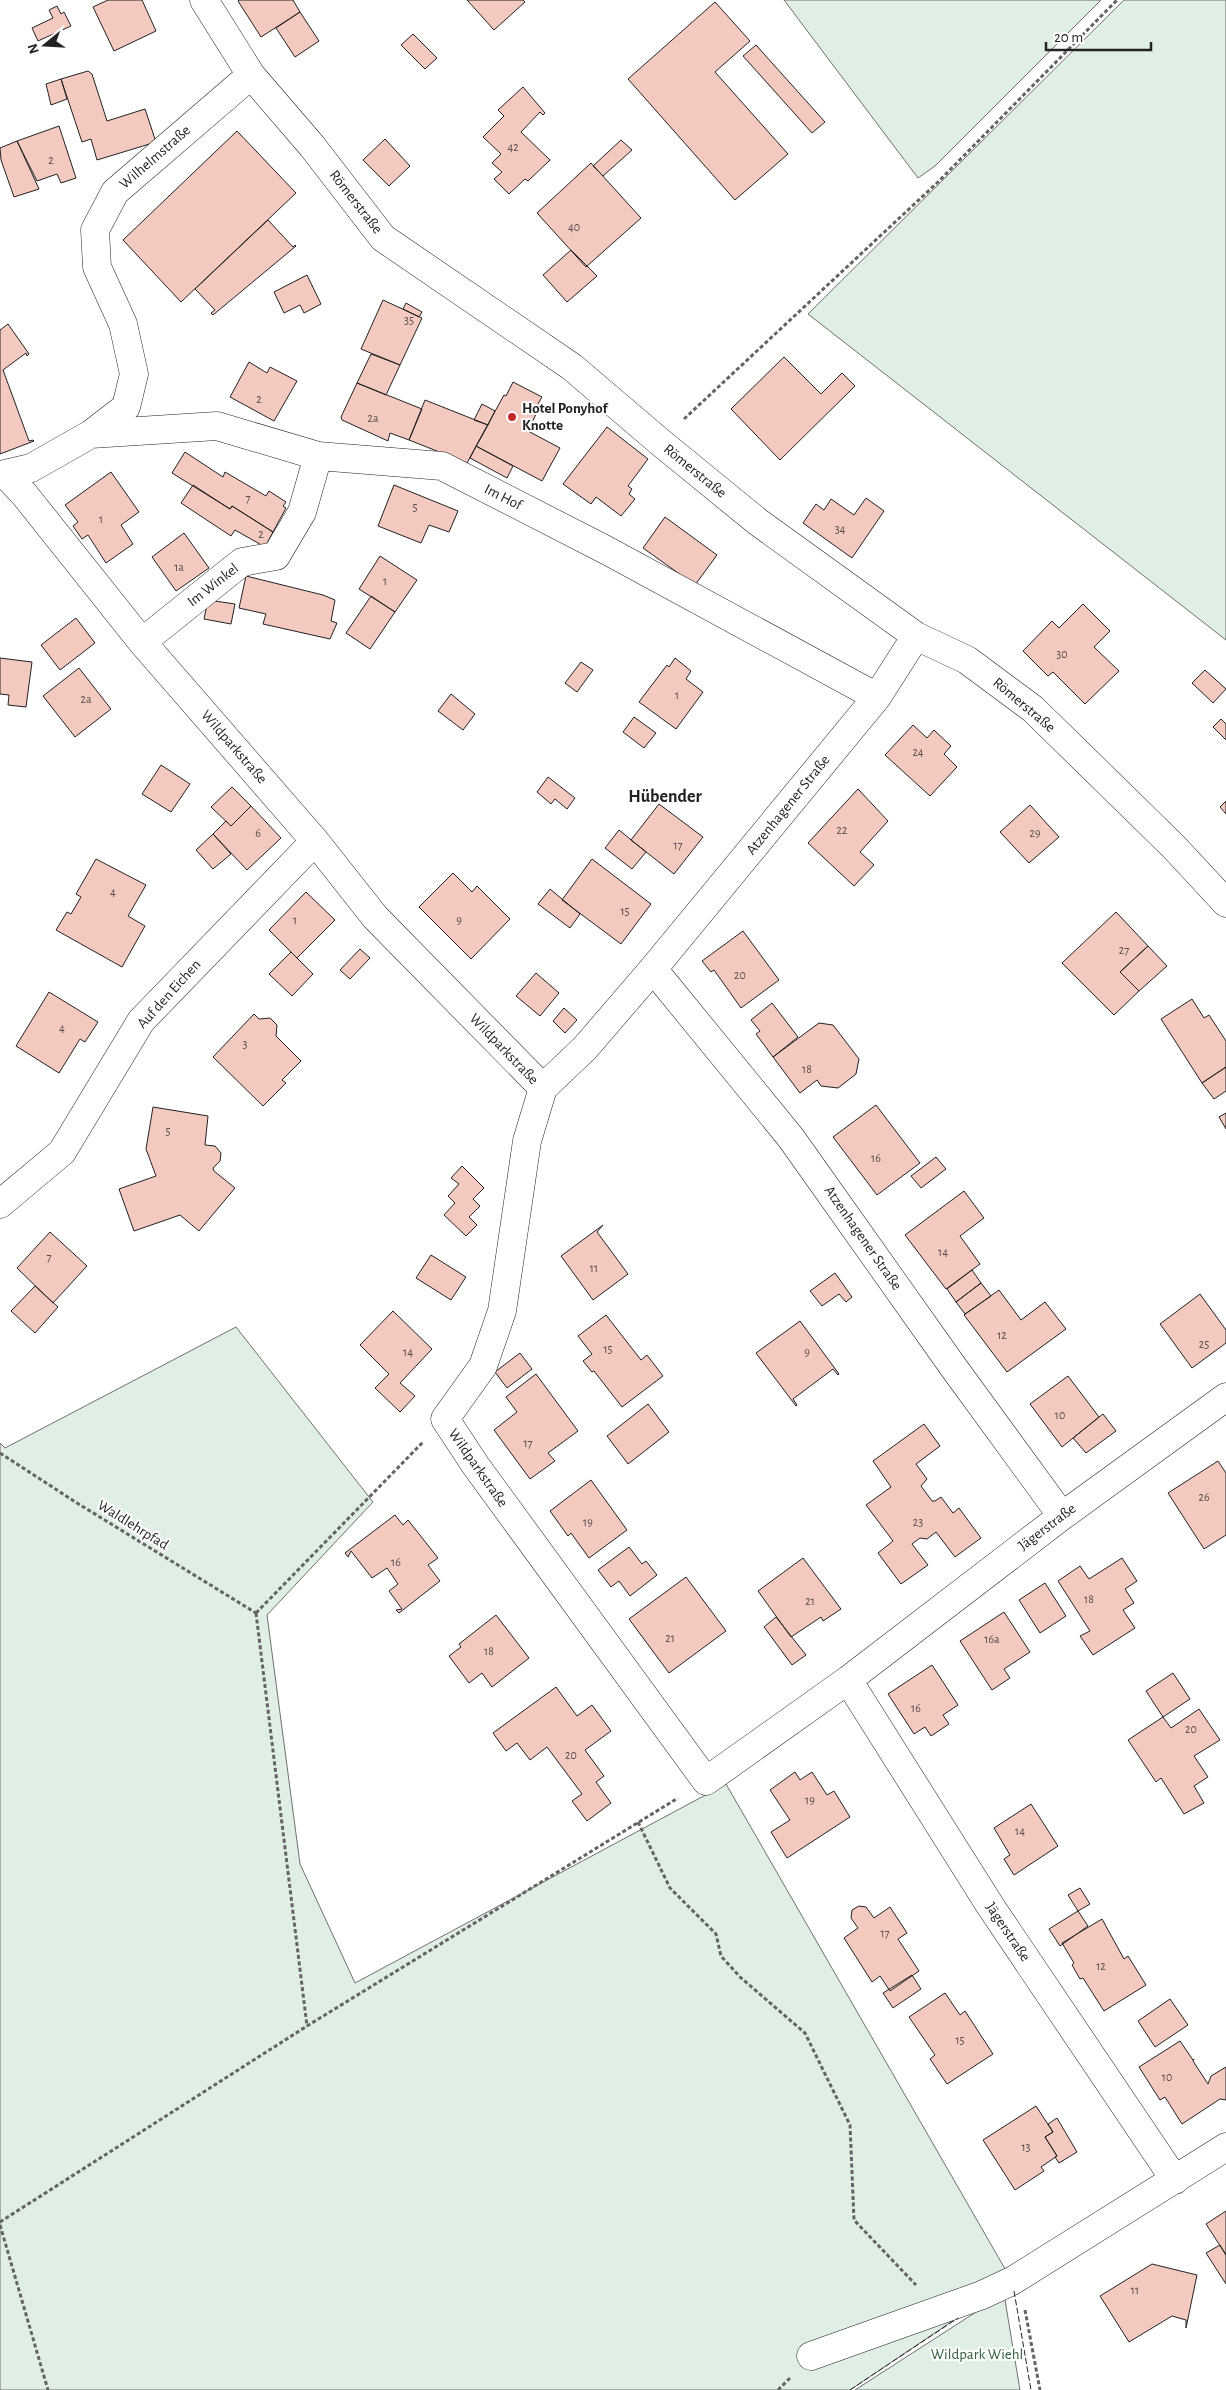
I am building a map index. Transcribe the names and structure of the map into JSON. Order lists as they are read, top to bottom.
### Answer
{
  "streets": {
    "street": [
      "Wilhelmstraße",
      "Römerstraße",
      "Im Hof",
      "Im Winkel",
      "Wildparkstraße",
      "Atzenhagener Straße",
      "Auf den Eichen",
      "Jägerstraße"
    ],
    "path": ["Waldlehrpfad"]
  },
  "crossings": [
    ["Wilhelmstraße", "Römerstraße"],
    ["Wilhelmstraße", "Im Hof"],
    ["Wilhelmstraße", "Wildparkstraße"],
    ["Römerstraße", "Atzenhagener Straße"],
    ["Im Hof", "Im Winkel"],
    ["Im Hof", "Atzenhagener Straße"],
    ["Im Winkel", "Wildparkstraße"],
    ["Wildparkstraße", "Atzenhagener Straße"],
    ["Wildparkstraße", "Auf den Eichen"],
    ["Wildparkstraße", "Jägerstraße"],
    ["Atzenhagener Straße", "Jägerstraße"]
  ],
  "districts": ["Hübender"],
  "parks": ["Wildpark Wiehl"],
  "places": ["Hotel Ponyhof Knotte"],
  "house_numbers": [
    "42",
    "2",
    "40",
    "35",
    "2",
    "2a",
    "7",
    "5",
    "1",
    "34",
    "2",
    "1a",
    "1",
    "30",
    "1",
    "2a",
    "24",
    "22",
    "6",
    "29",
    "17",
    "4",
    "15",
    "1",
    "9",
    "27",
    "20",
    "4",
    "3",
    "18",
    "5",
    "16",
    "14",
    "7",
    "11",
    "12",
    "25",
    "15",
    "14",
    "9",
    "10",
    "17",
    "26",
    "19",
    "23",
    "16",
    "18",
    "21",
    "21",
    "16a",
    "18",
    "16",
    "20",
    "20",
    "19",
    "14",
    "17",
    "12",
    "15",
    "10",
    "13",
    "11"
  ],
  "scale_bar": "20 m",
  "north": "left"
}
